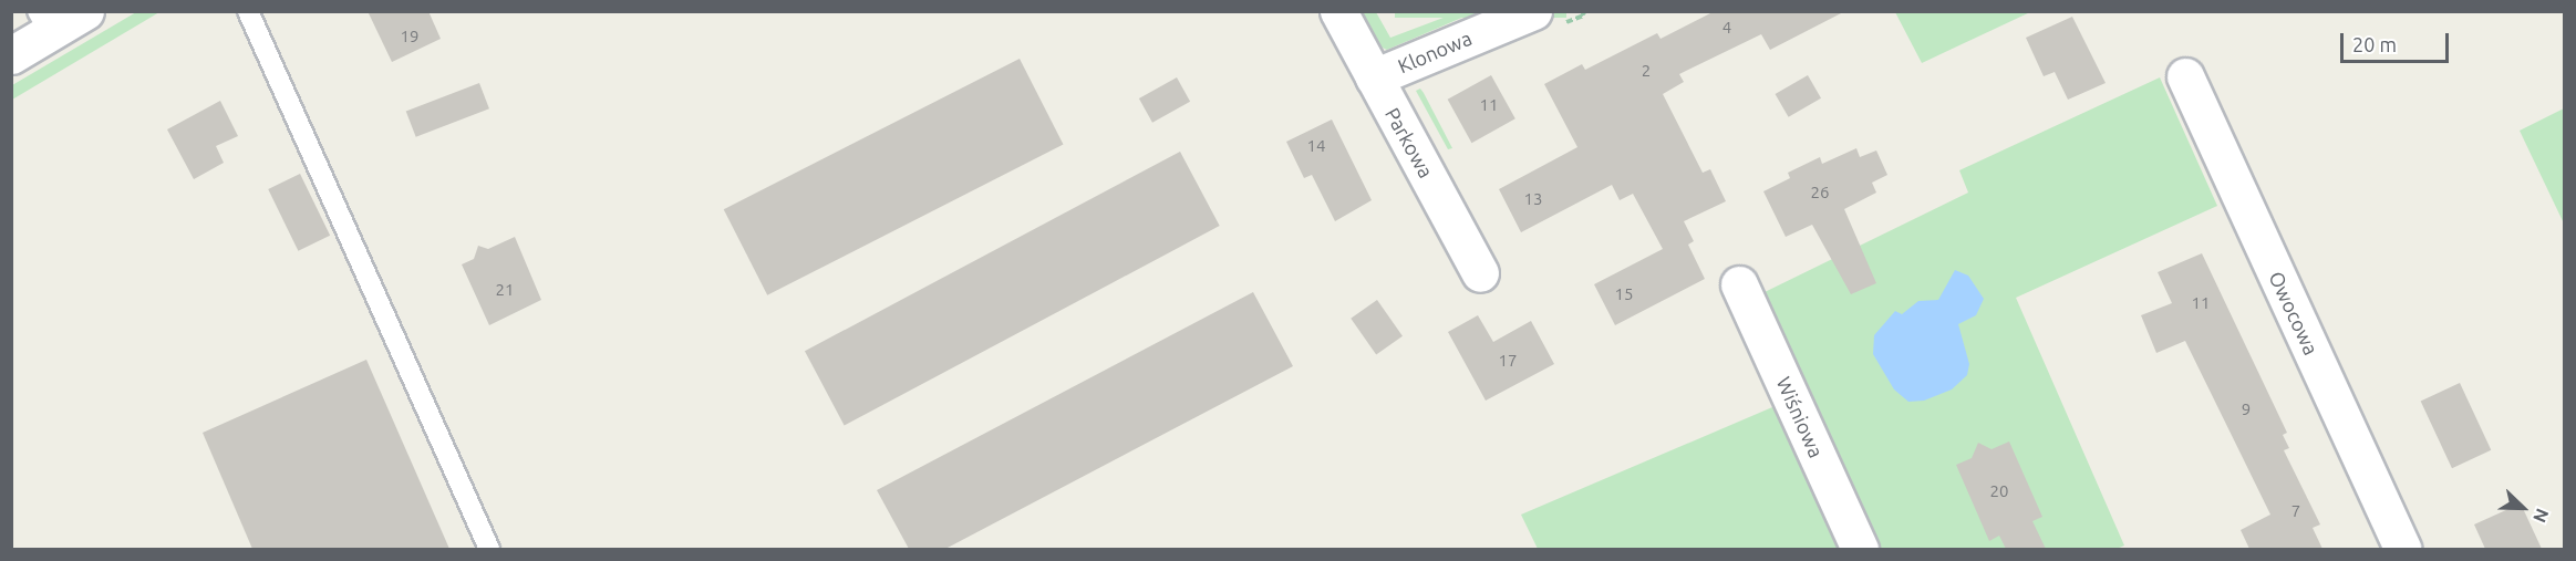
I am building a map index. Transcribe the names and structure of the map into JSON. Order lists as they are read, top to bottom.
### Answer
{
  "streets": {
    "street": [
      "Klonowa",
      "Parkowa",
      "Owocowa",
      "Wiśniowa"
    ]
  },
  "crossings": [
    ["Klonowa", "Parkowa"]
  ],
  "house_numbers": [
    "4",
    "19",
    "2",
    "11",
    "14",
    "26",
    "13",
    "21",
    "15",
    "11",
    "17",
    "9",
    "20",
    "7"
  ],
  "scale_bar": "20 m",
  "north": "bottom right"
}
